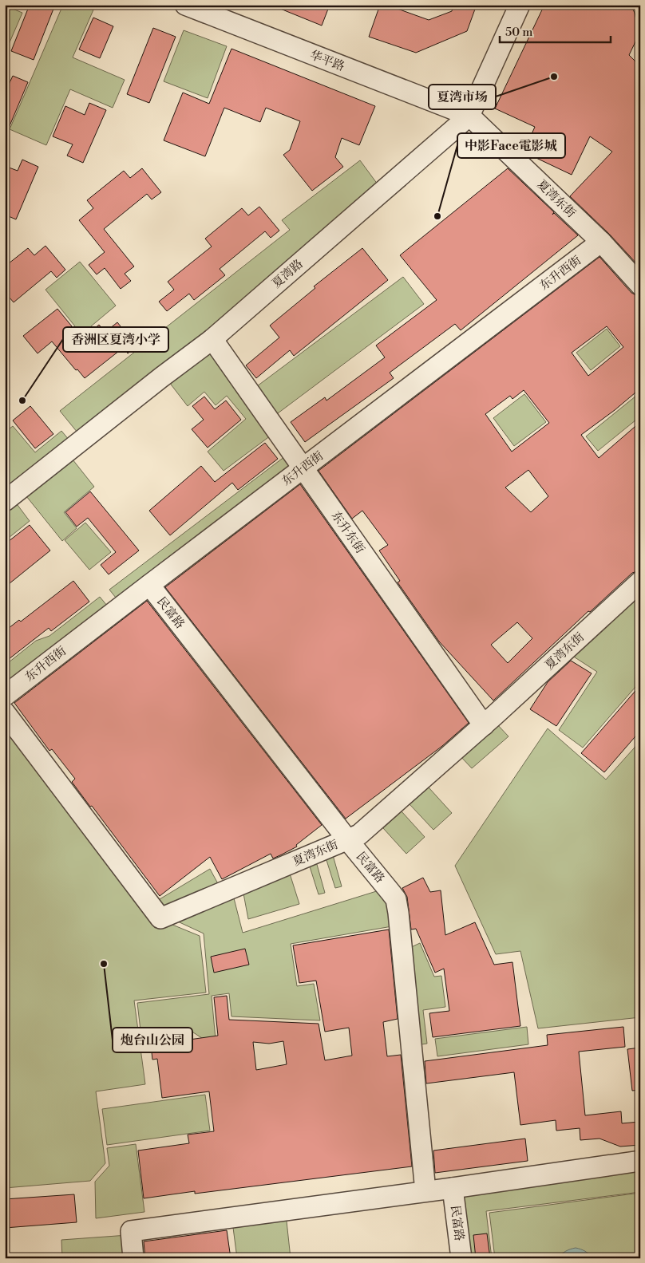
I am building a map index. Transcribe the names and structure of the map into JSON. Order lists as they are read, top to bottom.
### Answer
{
  "streets": {
    "street": [
      "华平路",
      "夏湾东街",
      "东升西街",
      "夏湾路",
      "东升东街",
      "民富路"
    ]
  },
  "crossings": [
    ["华平路", "夏湾东街"],
    ["华平路", "夏湾路"],
    ["夏湾东街", "东升西街"],
    ["夏湾东街", "夏湾路"],
    ["夏湾东街", "东升东街"],
    ["夏湾东街", "民富路"],
    ["东升西街", "东升东街"],
    ["东升西街", "民富路"],
    ["夏湾路", "东升东街"]
  ],
  "places": [
    "夏湾市场",
    "中影Face電影城",
    "香洲区夏湾小学",
    "炮台山公园"
  ],
  "scale_bar": "50 m"
}
